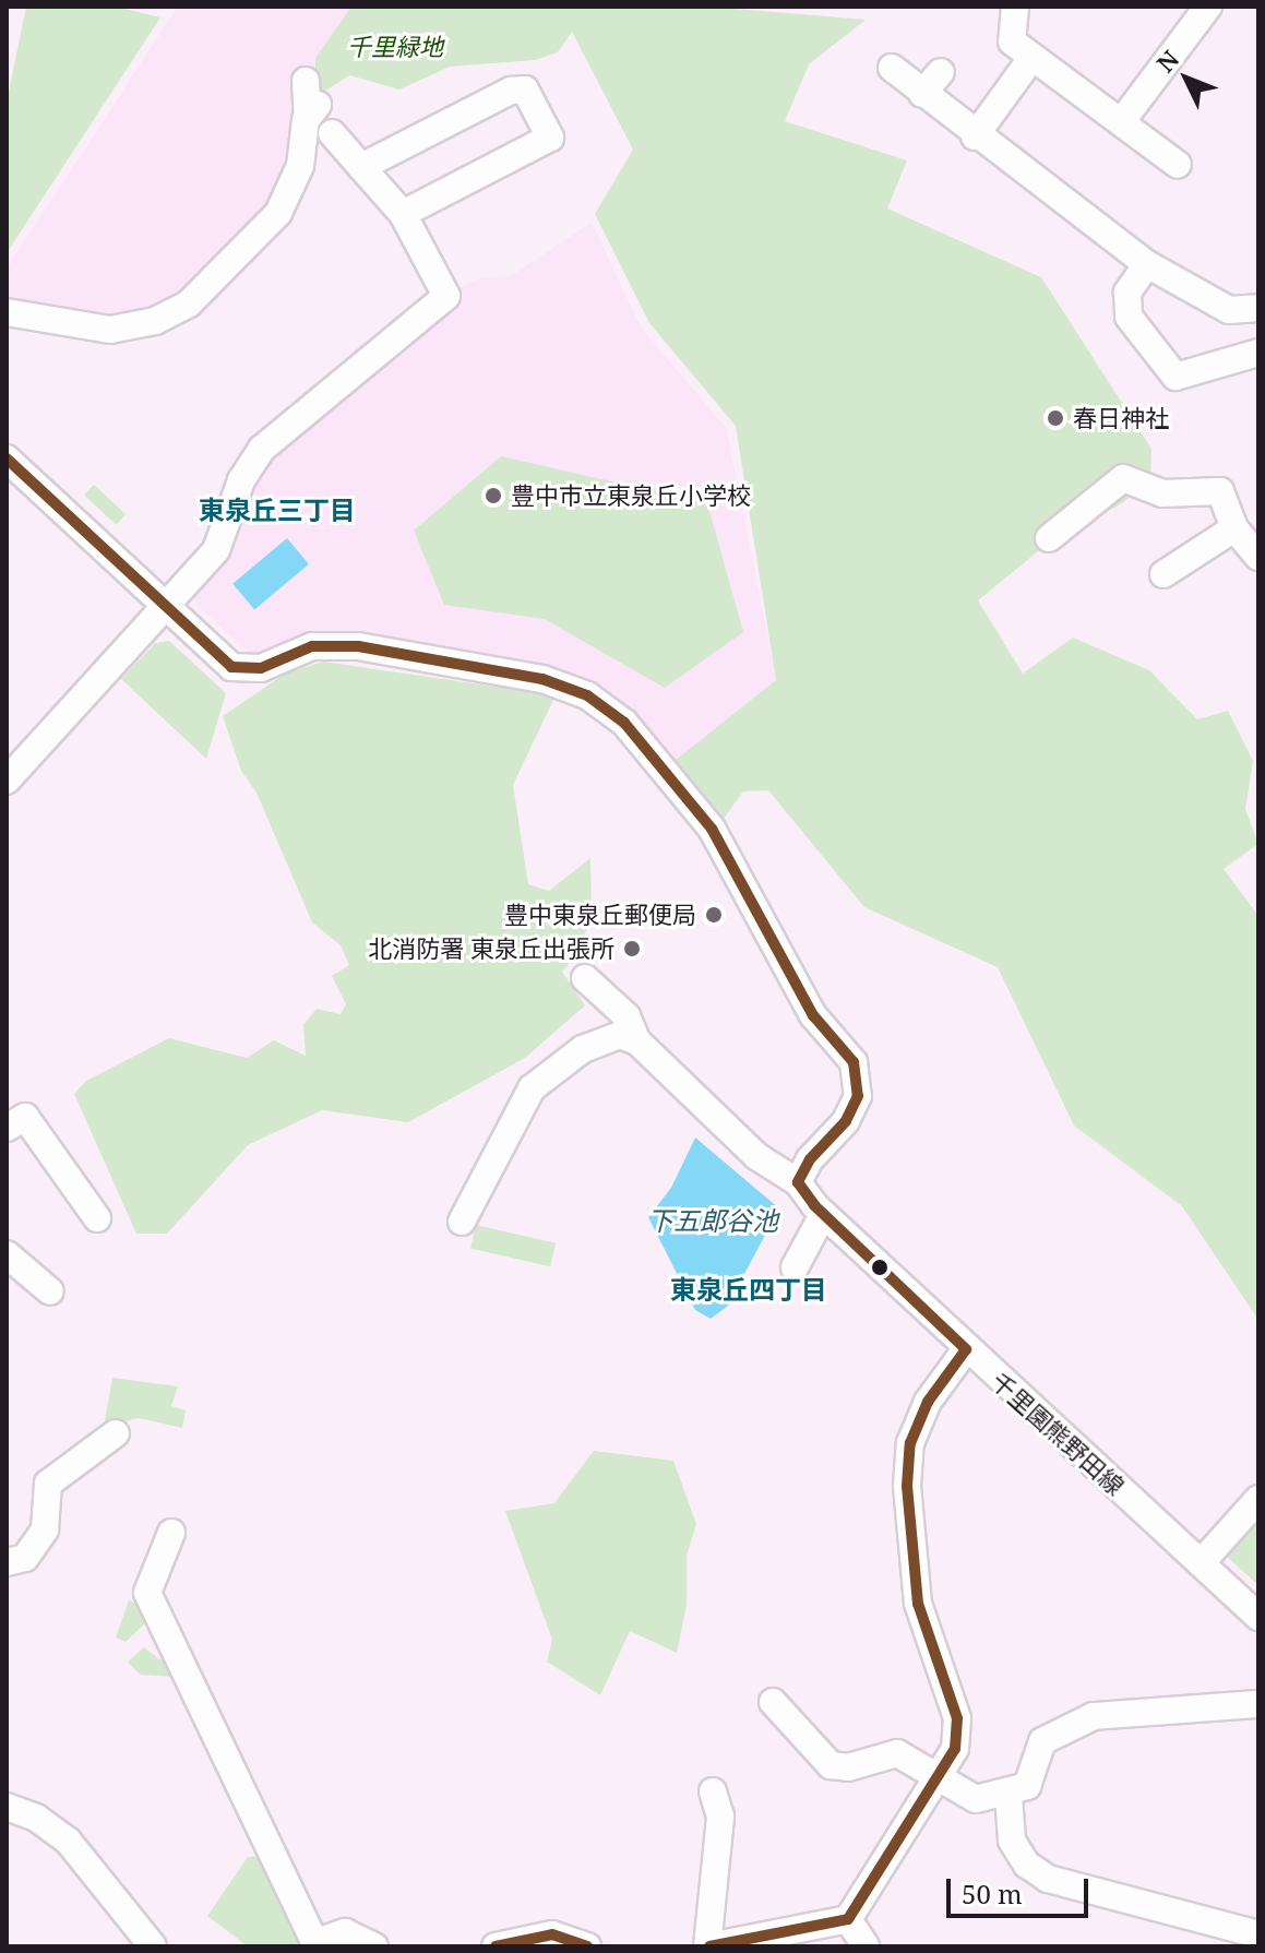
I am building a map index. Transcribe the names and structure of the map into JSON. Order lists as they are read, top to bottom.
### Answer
{
  "streets": {
    "street": ["千里園熊野田線"]
  },
  "districts": ["東泉丘三丁目", "東泉丘四丁目"],
  "water": ["下五郎谷池"],
  "parks": ["千里緑地"],
  "places": [
    "春日神社",
    "豊中市立東泉丘小学校",
    "豊中東泉丘郵便局",
    "北消防署 東泉丘出張所"
  ],
  "scale_bar": "50 m",
  "north": "top left"
}
